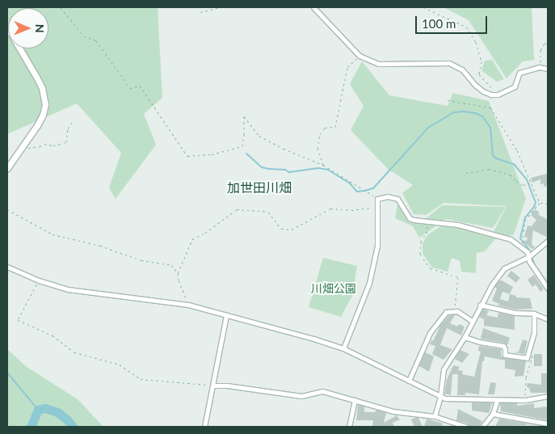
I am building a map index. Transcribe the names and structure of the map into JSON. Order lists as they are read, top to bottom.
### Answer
{
  "districts": ["加世田川畑"],
  "parks": ["川畑公園"],
  "scale_bar": "100 m",
  "north": "right"
}
